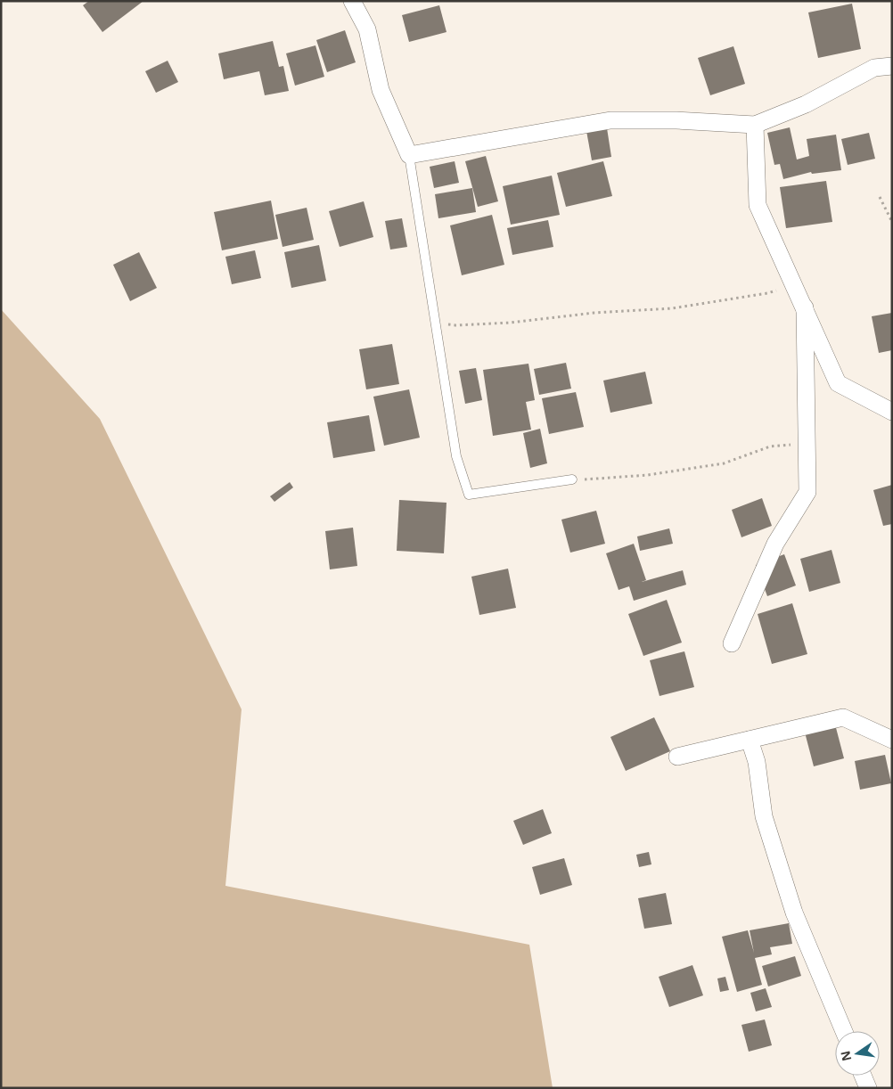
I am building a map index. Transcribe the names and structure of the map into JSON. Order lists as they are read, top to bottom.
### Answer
{
  "north": "left"
}
